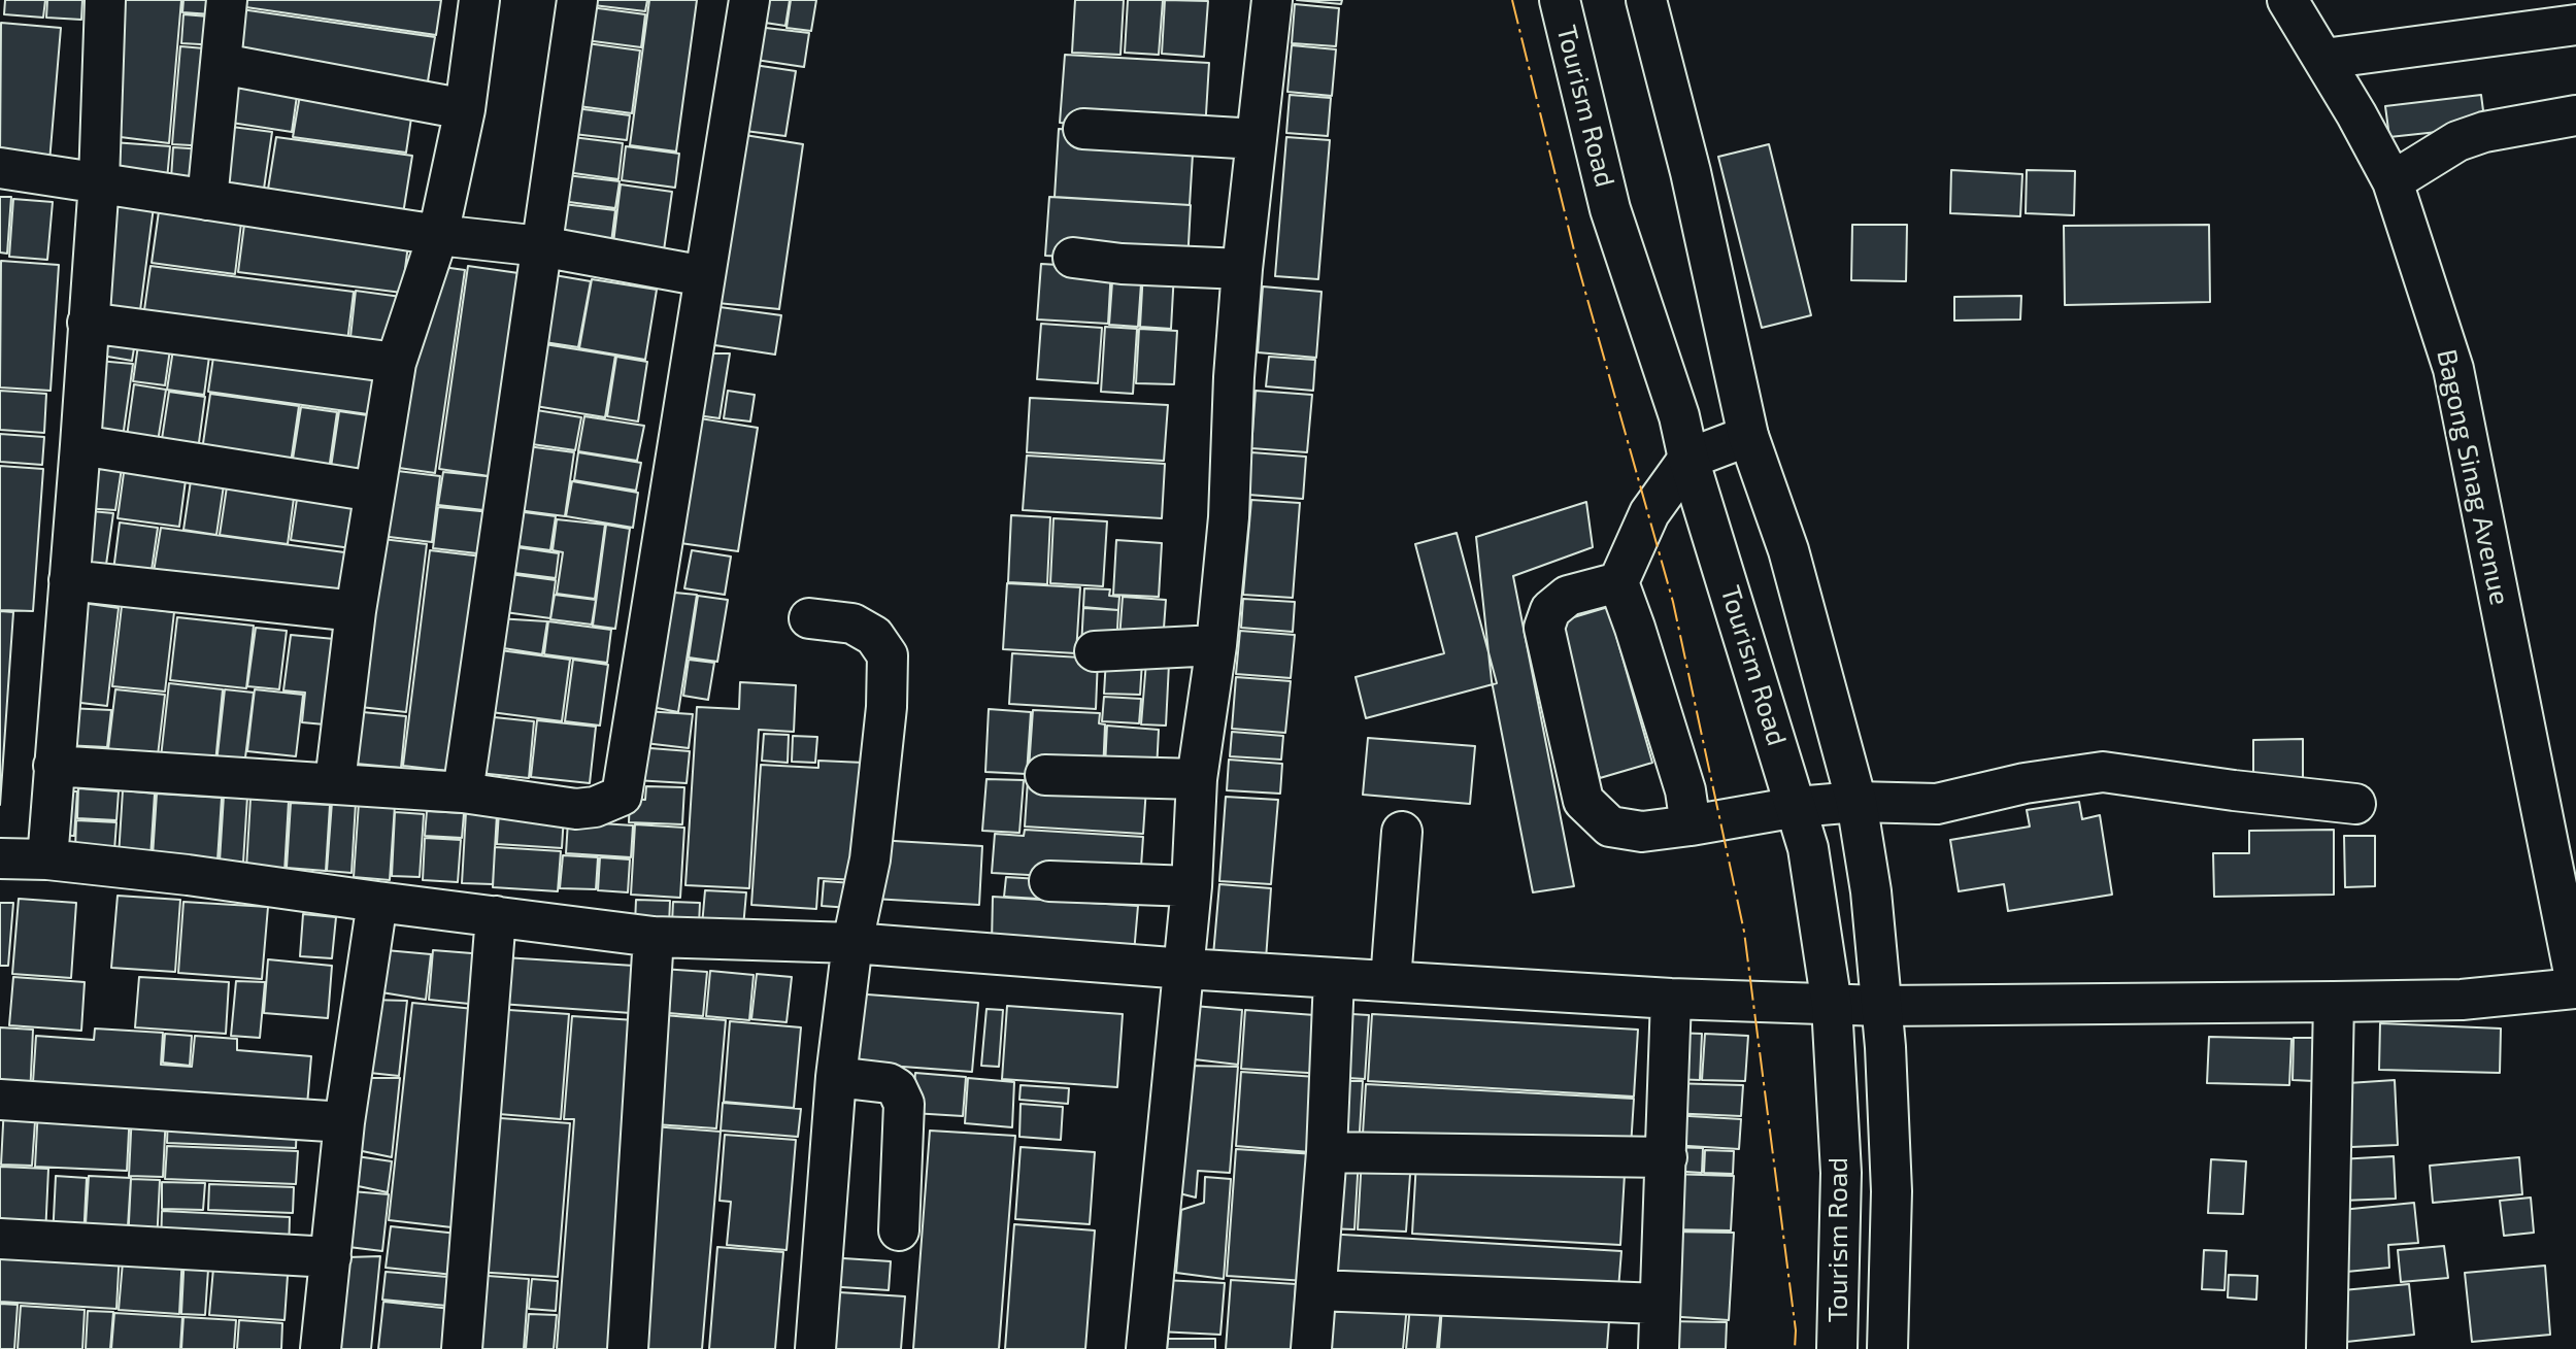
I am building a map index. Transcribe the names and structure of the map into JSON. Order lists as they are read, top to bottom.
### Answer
{
  "streets": {
    "street": ["Tourism Road", "Bagong Sinag Avenue"]
  }
}
